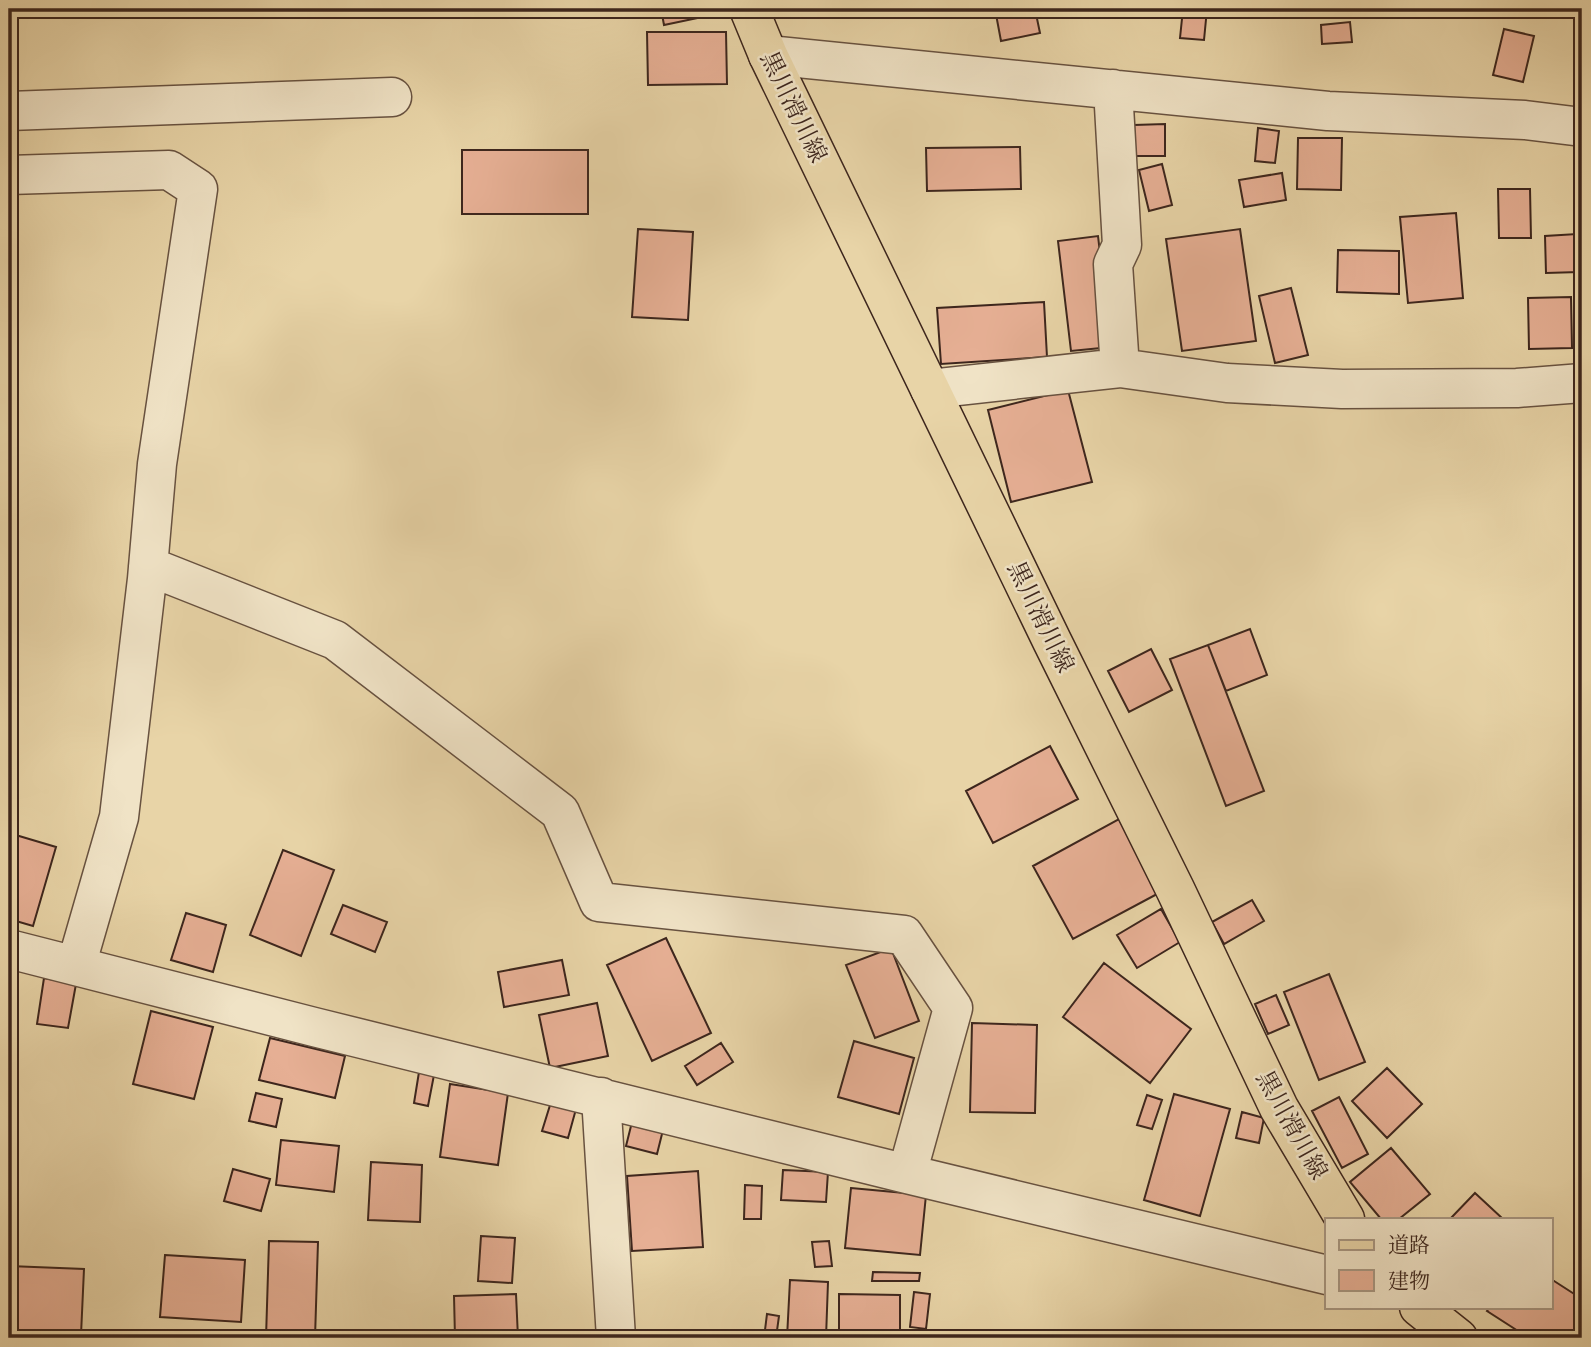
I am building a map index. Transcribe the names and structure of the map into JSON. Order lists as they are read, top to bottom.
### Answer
{
  "streets": {
    "main road": ["黒川滑川線"]
  },
  "legend": ["道路", "建物"]
}
